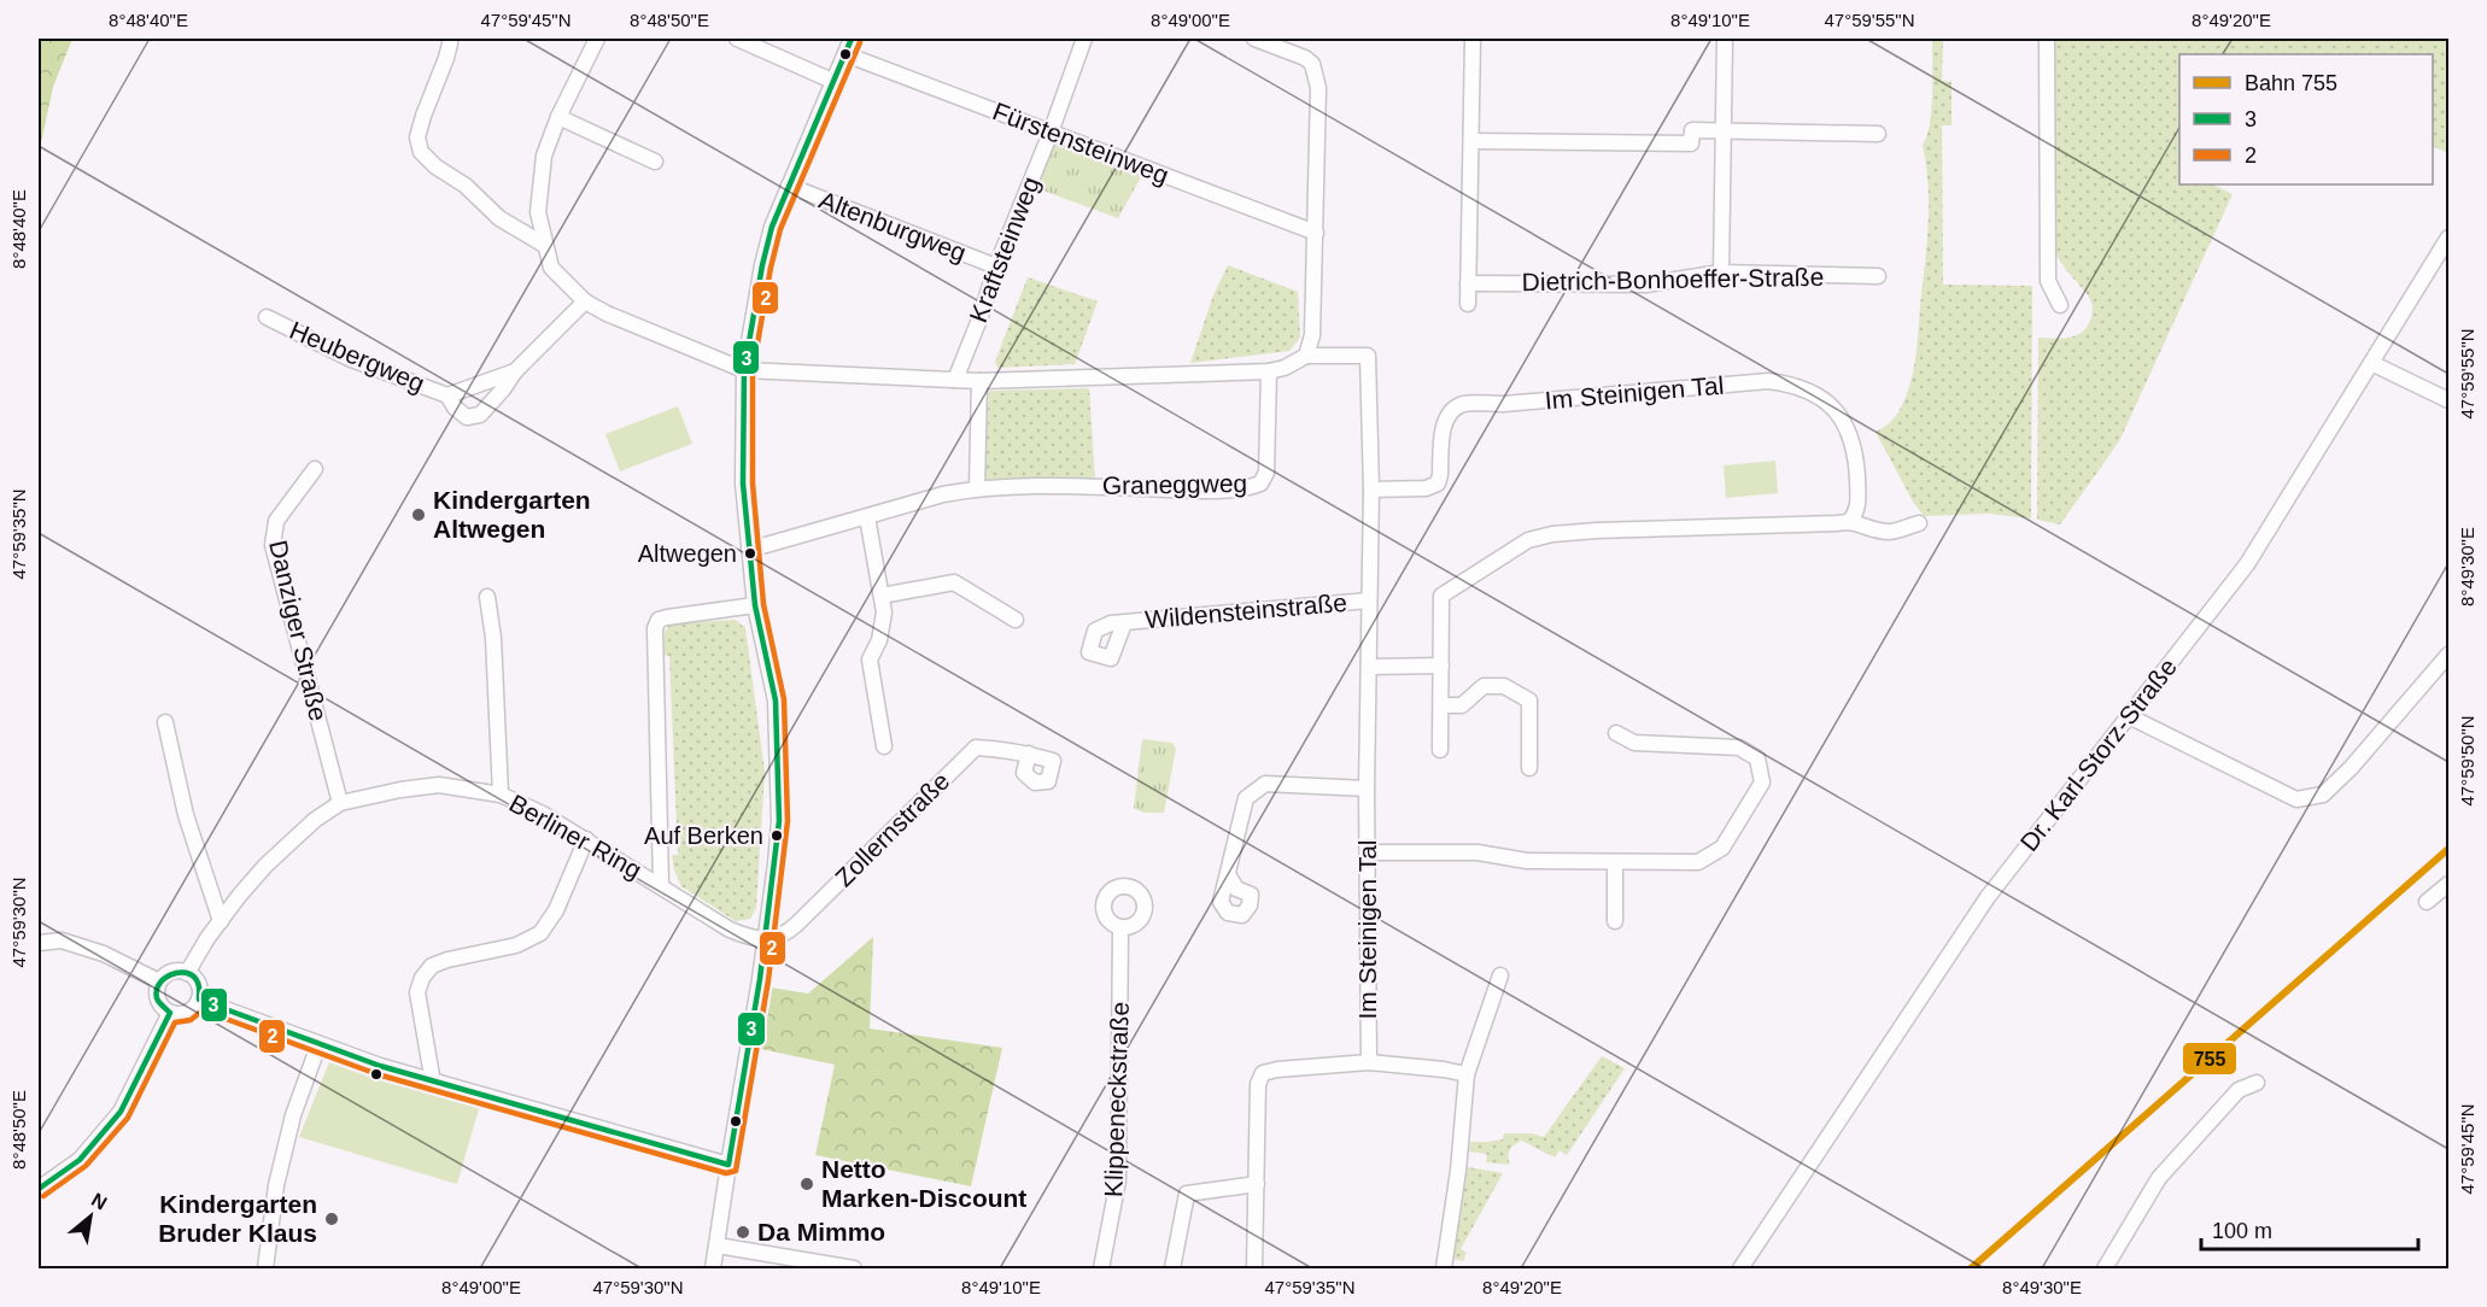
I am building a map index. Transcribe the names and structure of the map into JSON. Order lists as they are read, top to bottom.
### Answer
{
  "streets": {
    "street": [
      "Fürstensteinweg",
      "Altenburgweg",
      "Kraftsteinweg",
      "Dietrich-Bonhoeffer-Straße",
      "Heubergweg",
      "Im Steinigen Tal",
      "Graneggweg",
      "Wildensteinstraße",
      "Danziger Straße",
      "Dr. Karl-Storz-Straße",
      "Zollernstraße",
      "Berliner Ring",
      "Klippeneckstraße"
    ]
  },
  "crossings": [
    ["Fürstensteinweg", "Kraftsteinweg"],
    ["Altenburgweg", "Kraftsteinweg"],
    ["Im Steinigen Tal", "Wildensteinstraße"],
    ["Danziger Straße", "Berliner Ring"],
    ["Zollernstraße", "Berliner Ring"]
  ],
  "places": [
    "Kindergarten Altwegen",
    "Altwegen",
    "Auf Berken",
    "Netto Marken-Discount",
    "Kindergarten Bruder Klaus",
    "Da Mimmo"
  ],
  "lines": ["transit line 3", "transit line 2", "rail line 755"],
  "legend": ["Bahn 755", "3", "2"],
  "scale_bar": "100 m",
  "north": "top right",
  "coordinates": [
    "8°48'40\"E",
    "47°59'45\"N",
    "8°48'50\"E",
    "8°49'00\"E",
    "8°49'10\"E",
    "47°59'55\"N",
    "8°49'20\"E",
    "47°59'35\"N",
    "8°49'30\"E",
    "47°59'50\"N",
    "47°59'30\"N"
  ]
}
